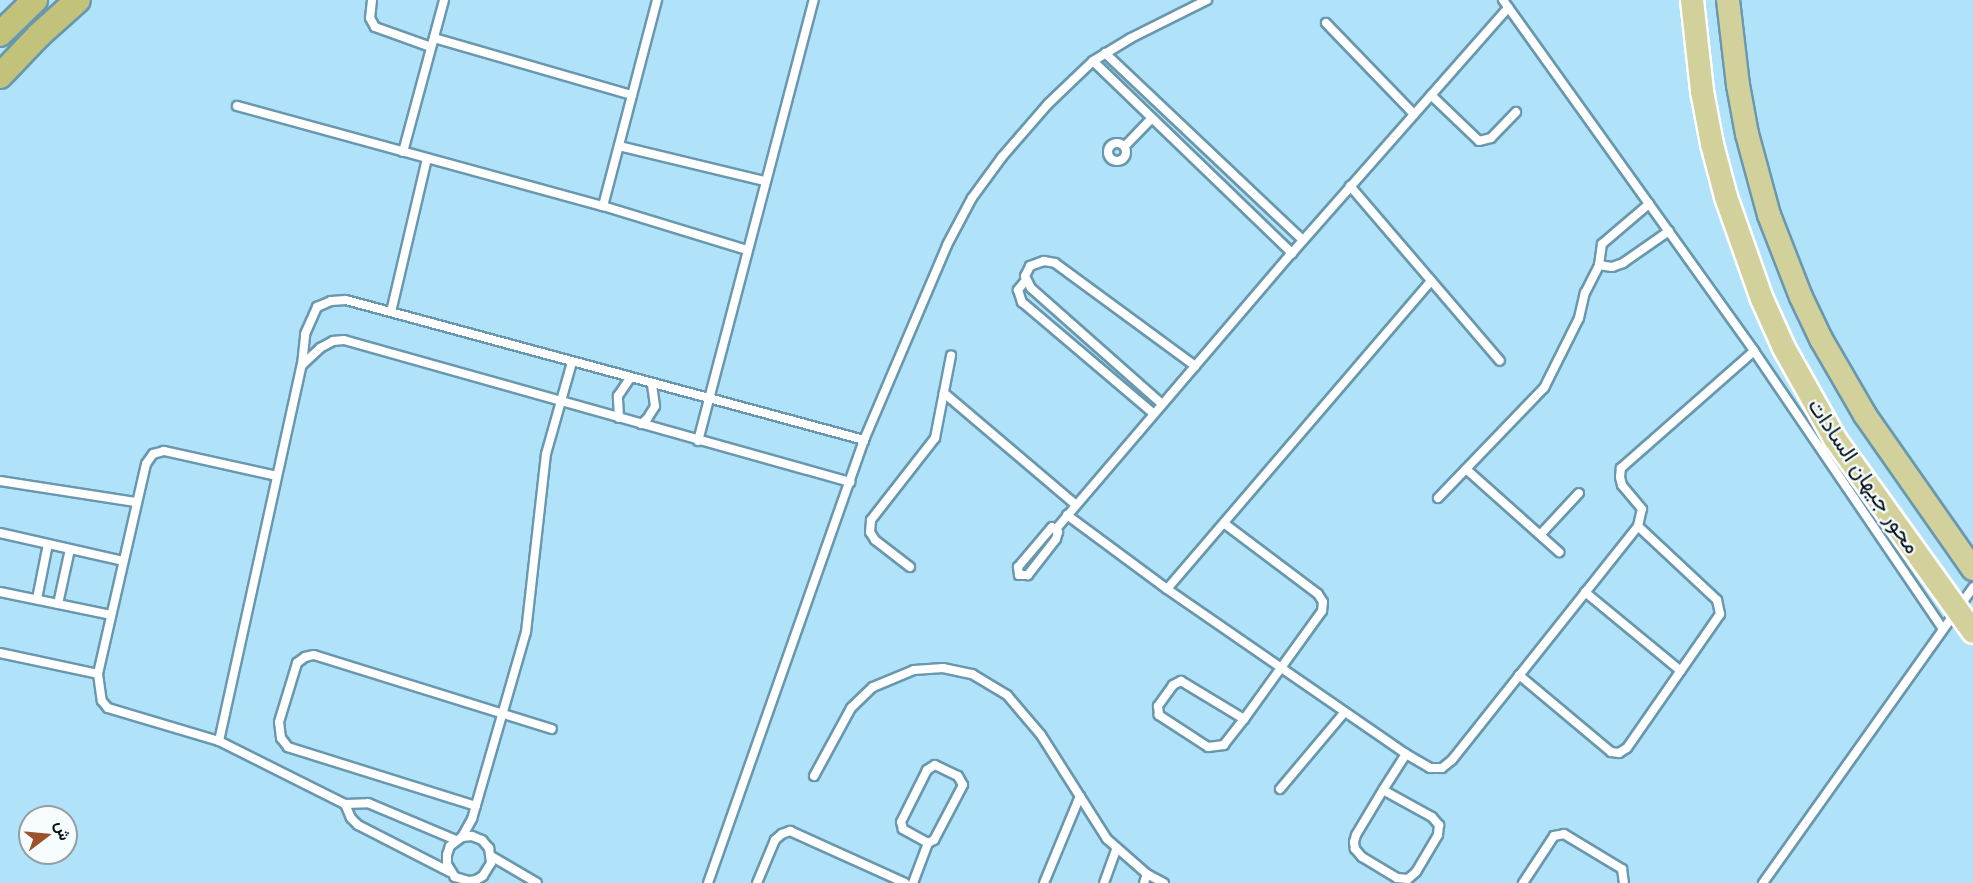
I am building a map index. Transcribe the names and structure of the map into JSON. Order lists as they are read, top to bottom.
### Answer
{
  "streets": {
    "main road": ["محور جيهان السادات"]
  },
  "north": "right"
}
